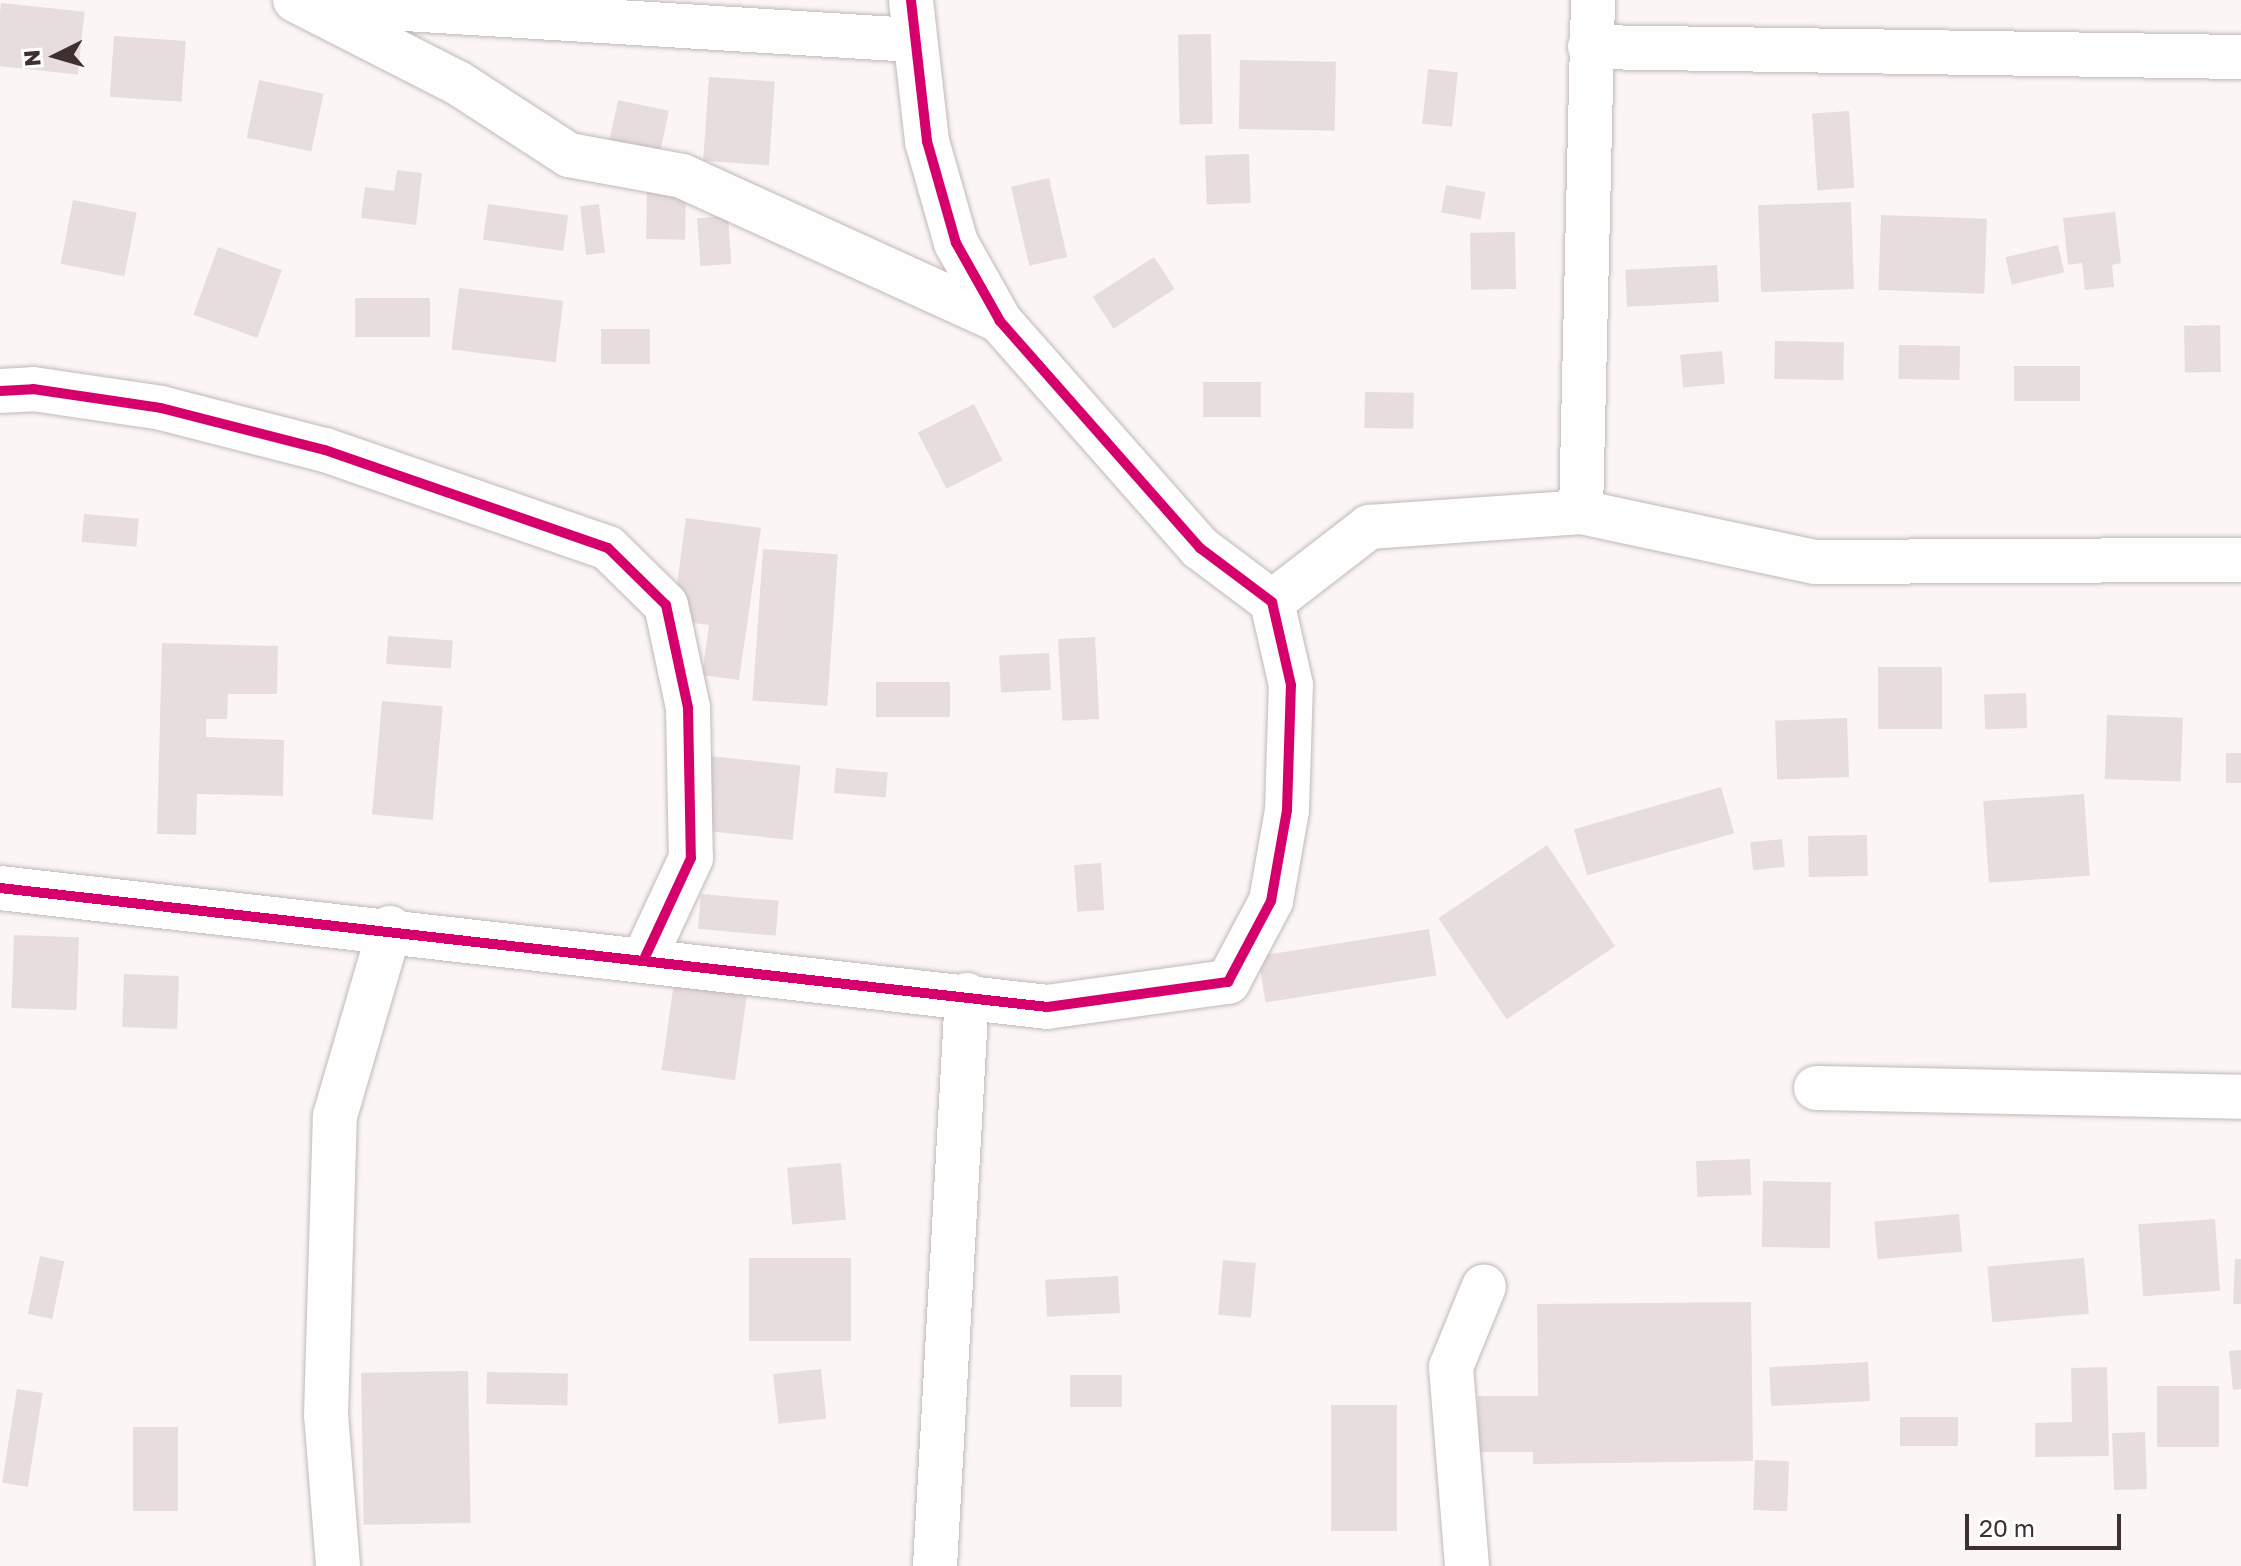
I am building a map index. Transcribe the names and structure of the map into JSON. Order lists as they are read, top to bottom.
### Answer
{
  "scale_bar": "20 m",
  "north": "left"
}
